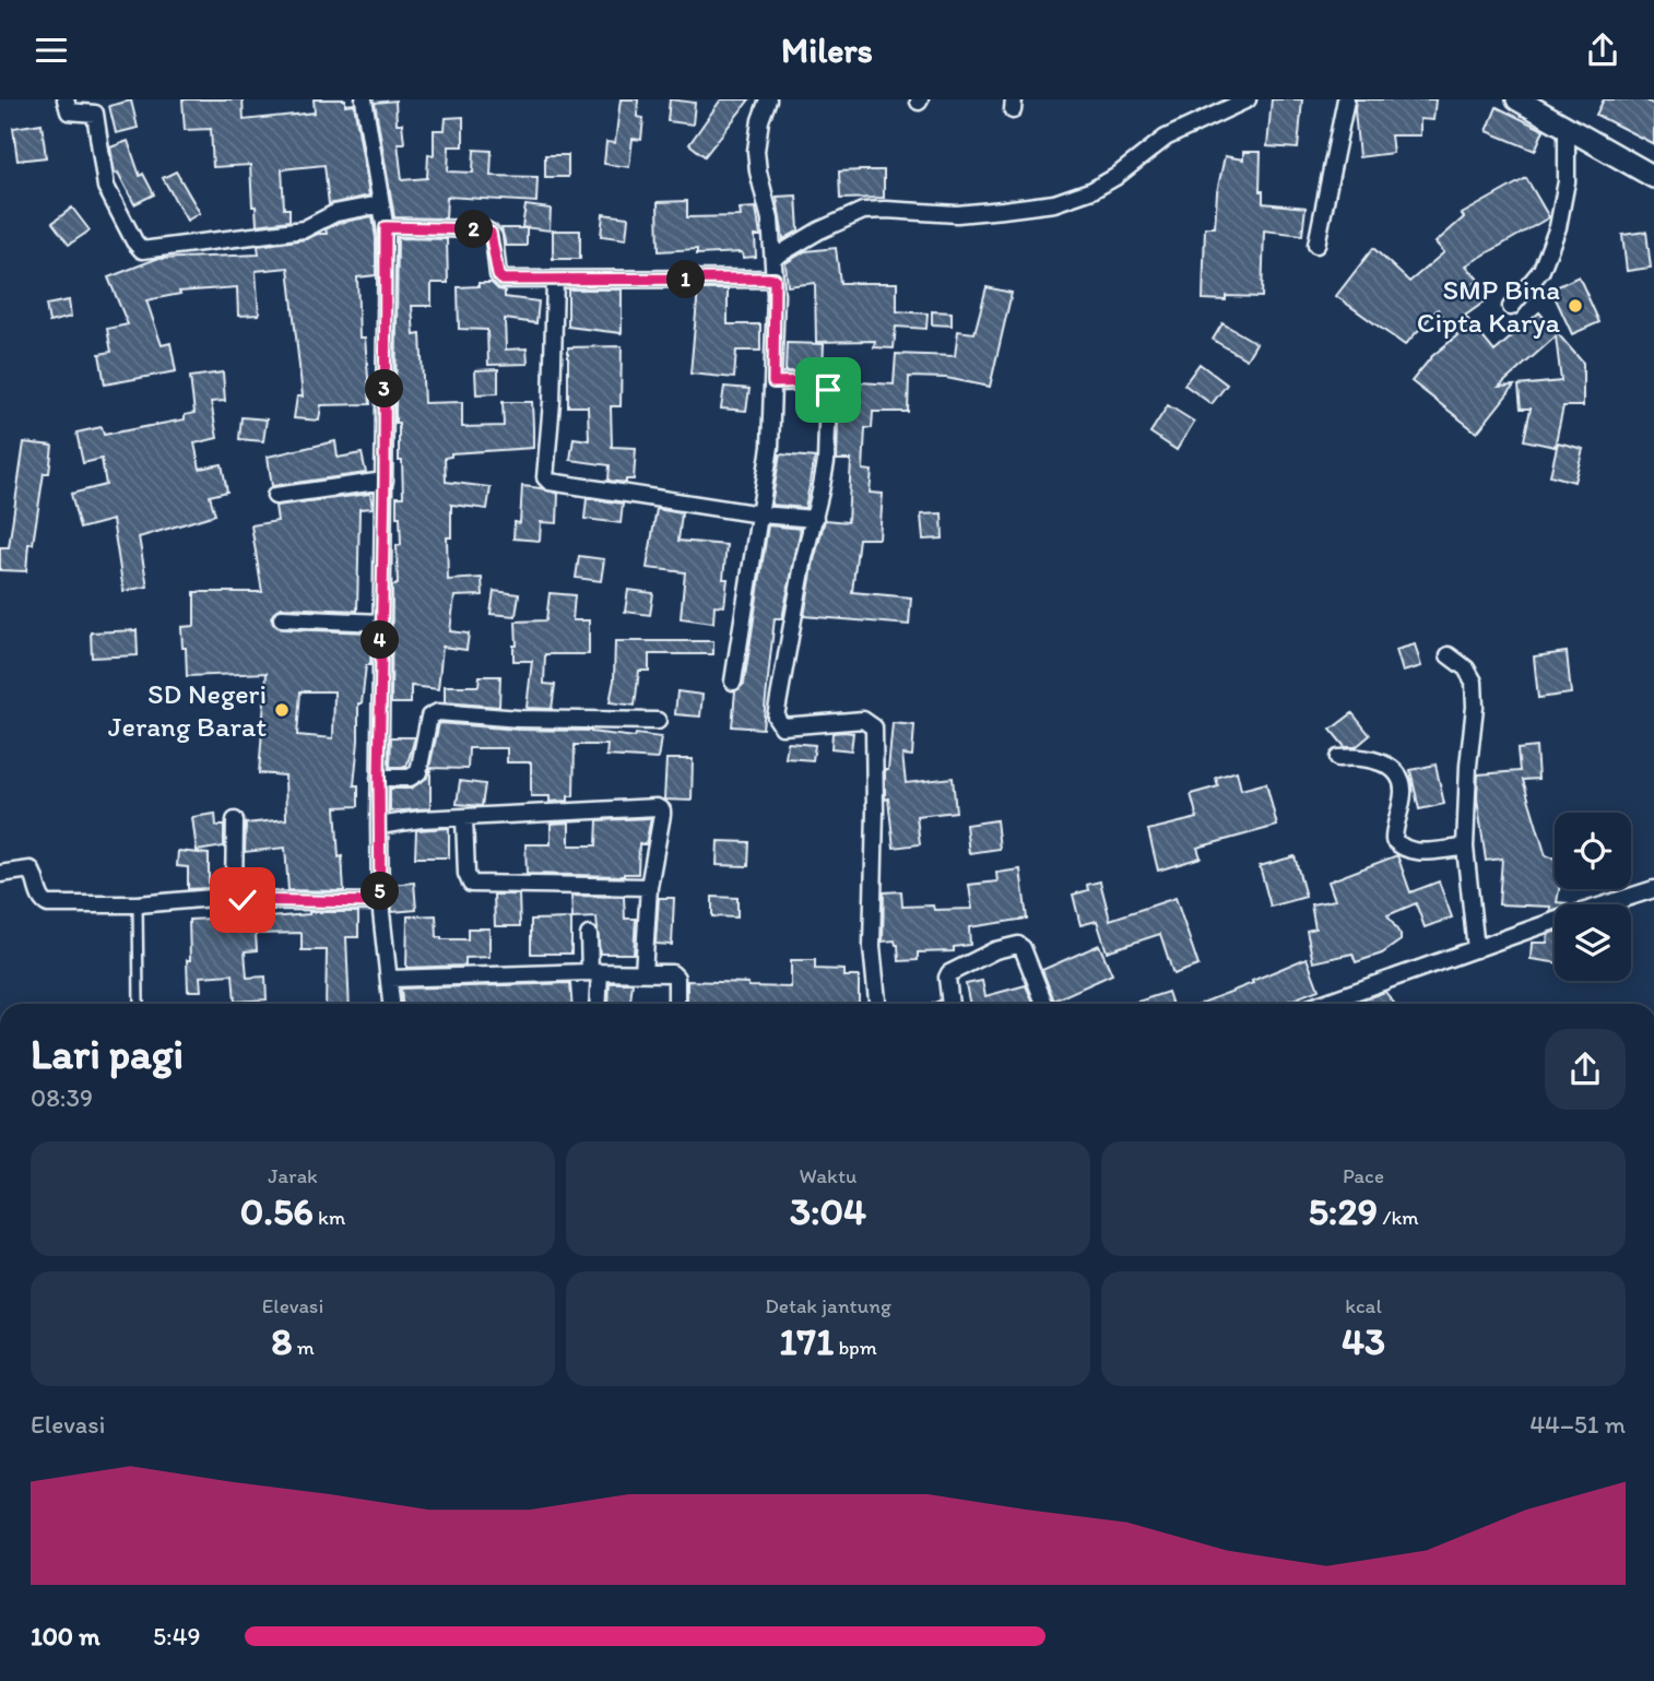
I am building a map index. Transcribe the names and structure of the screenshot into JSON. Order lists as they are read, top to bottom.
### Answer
{
  "places": ["SMP Bina Cipta Karya", "SD Negeri Jerang Barat"],
  "page": {
    "header": "Milers",
    "pins": [
      "2",
      "1",
      "3",
      "4",
      "5"
    ],
    "heading": ["Lari pagi", "08:39"],
    "stats": [
      ["Jarak", "0.56 km"],
      ["Waktu", "3:04"],
      ["Pace", "5:29 /km"],
      ["Elevasi", "8 m"],
      ["Detak jantung", "171 bpm"],
      ["kcal", "43"]
    ],
    "chart": ["Elevasi", "44–51 m"],
    "list": [
      {
        "name": "100 m",
        "note": "5:49"
      }
    ]
  }
}
